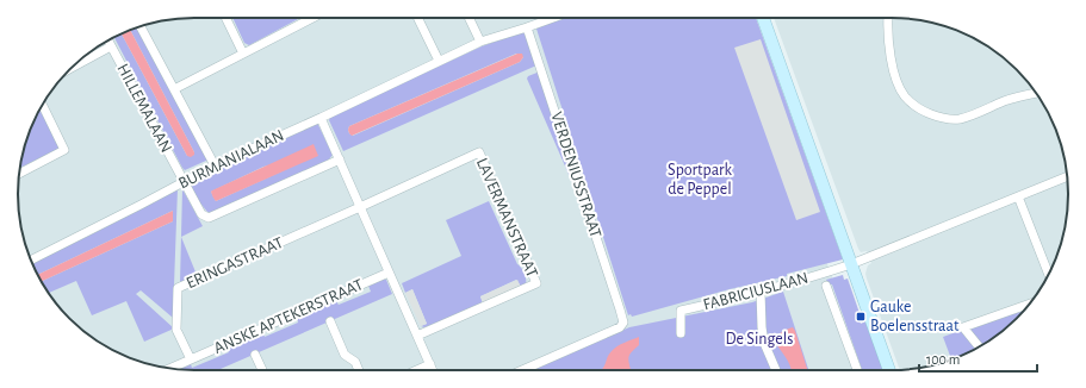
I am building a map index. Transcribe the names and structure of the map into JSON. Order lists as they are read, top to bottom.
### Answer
{
  "streets": {
    "street": [
      "HILLEMALAAN",
      "BURMANIALAAN",
      "VERDENIUSSTRAAT",
      "LAVERMANSTRAAT",
      "ERINGASTRAAT",
      "FABRICIUSLAAN",
      "ANSKE APTEKERSTRAAT"
    ]
  },
  "crossings": [
    ["HILLEMALAAN", "BURMANIALAAN"],
    ["BURMANIALAAN", "VERDENIUSSTRAAT"],
    ["LAVERMANSTRAAT", "ERINGASTRAAT"],
    ["ERINGASTRAAT", "ANSKE APTEKERSTRAAT"]
  ],
  "parks": ["Sportpark de Peppel", "De Singels"],
  "places": {
    "transit": ["Gauke Boelensstraat"]
  },
  "scale_bar": "100 m"
}
